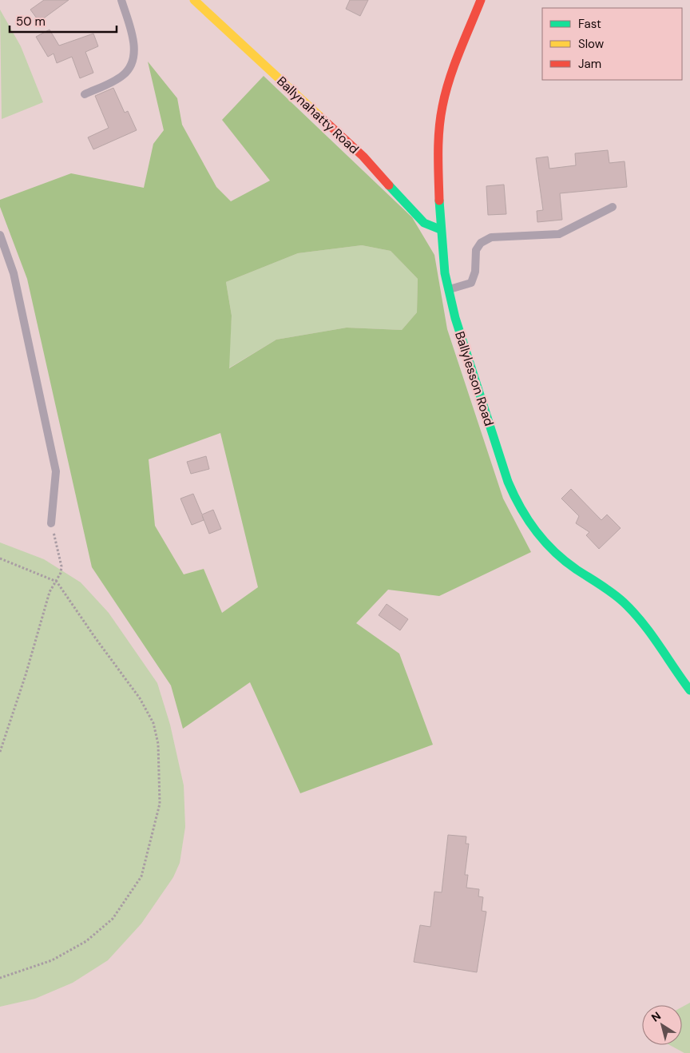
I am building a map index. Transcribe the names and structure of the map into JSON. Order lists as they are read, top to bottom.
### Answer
{
  "streets": {
    "main road": ["Ballynahatty Road", "Ballylesson Road"]
  },
  "crossings": [
    ["Ballynahatty Road", "Ballylesson Road"]
  ],
  "legend": ["Fast", "Slow", "Jam"],
  "scale_bar": "50 m",
  "north": "top left"
}
